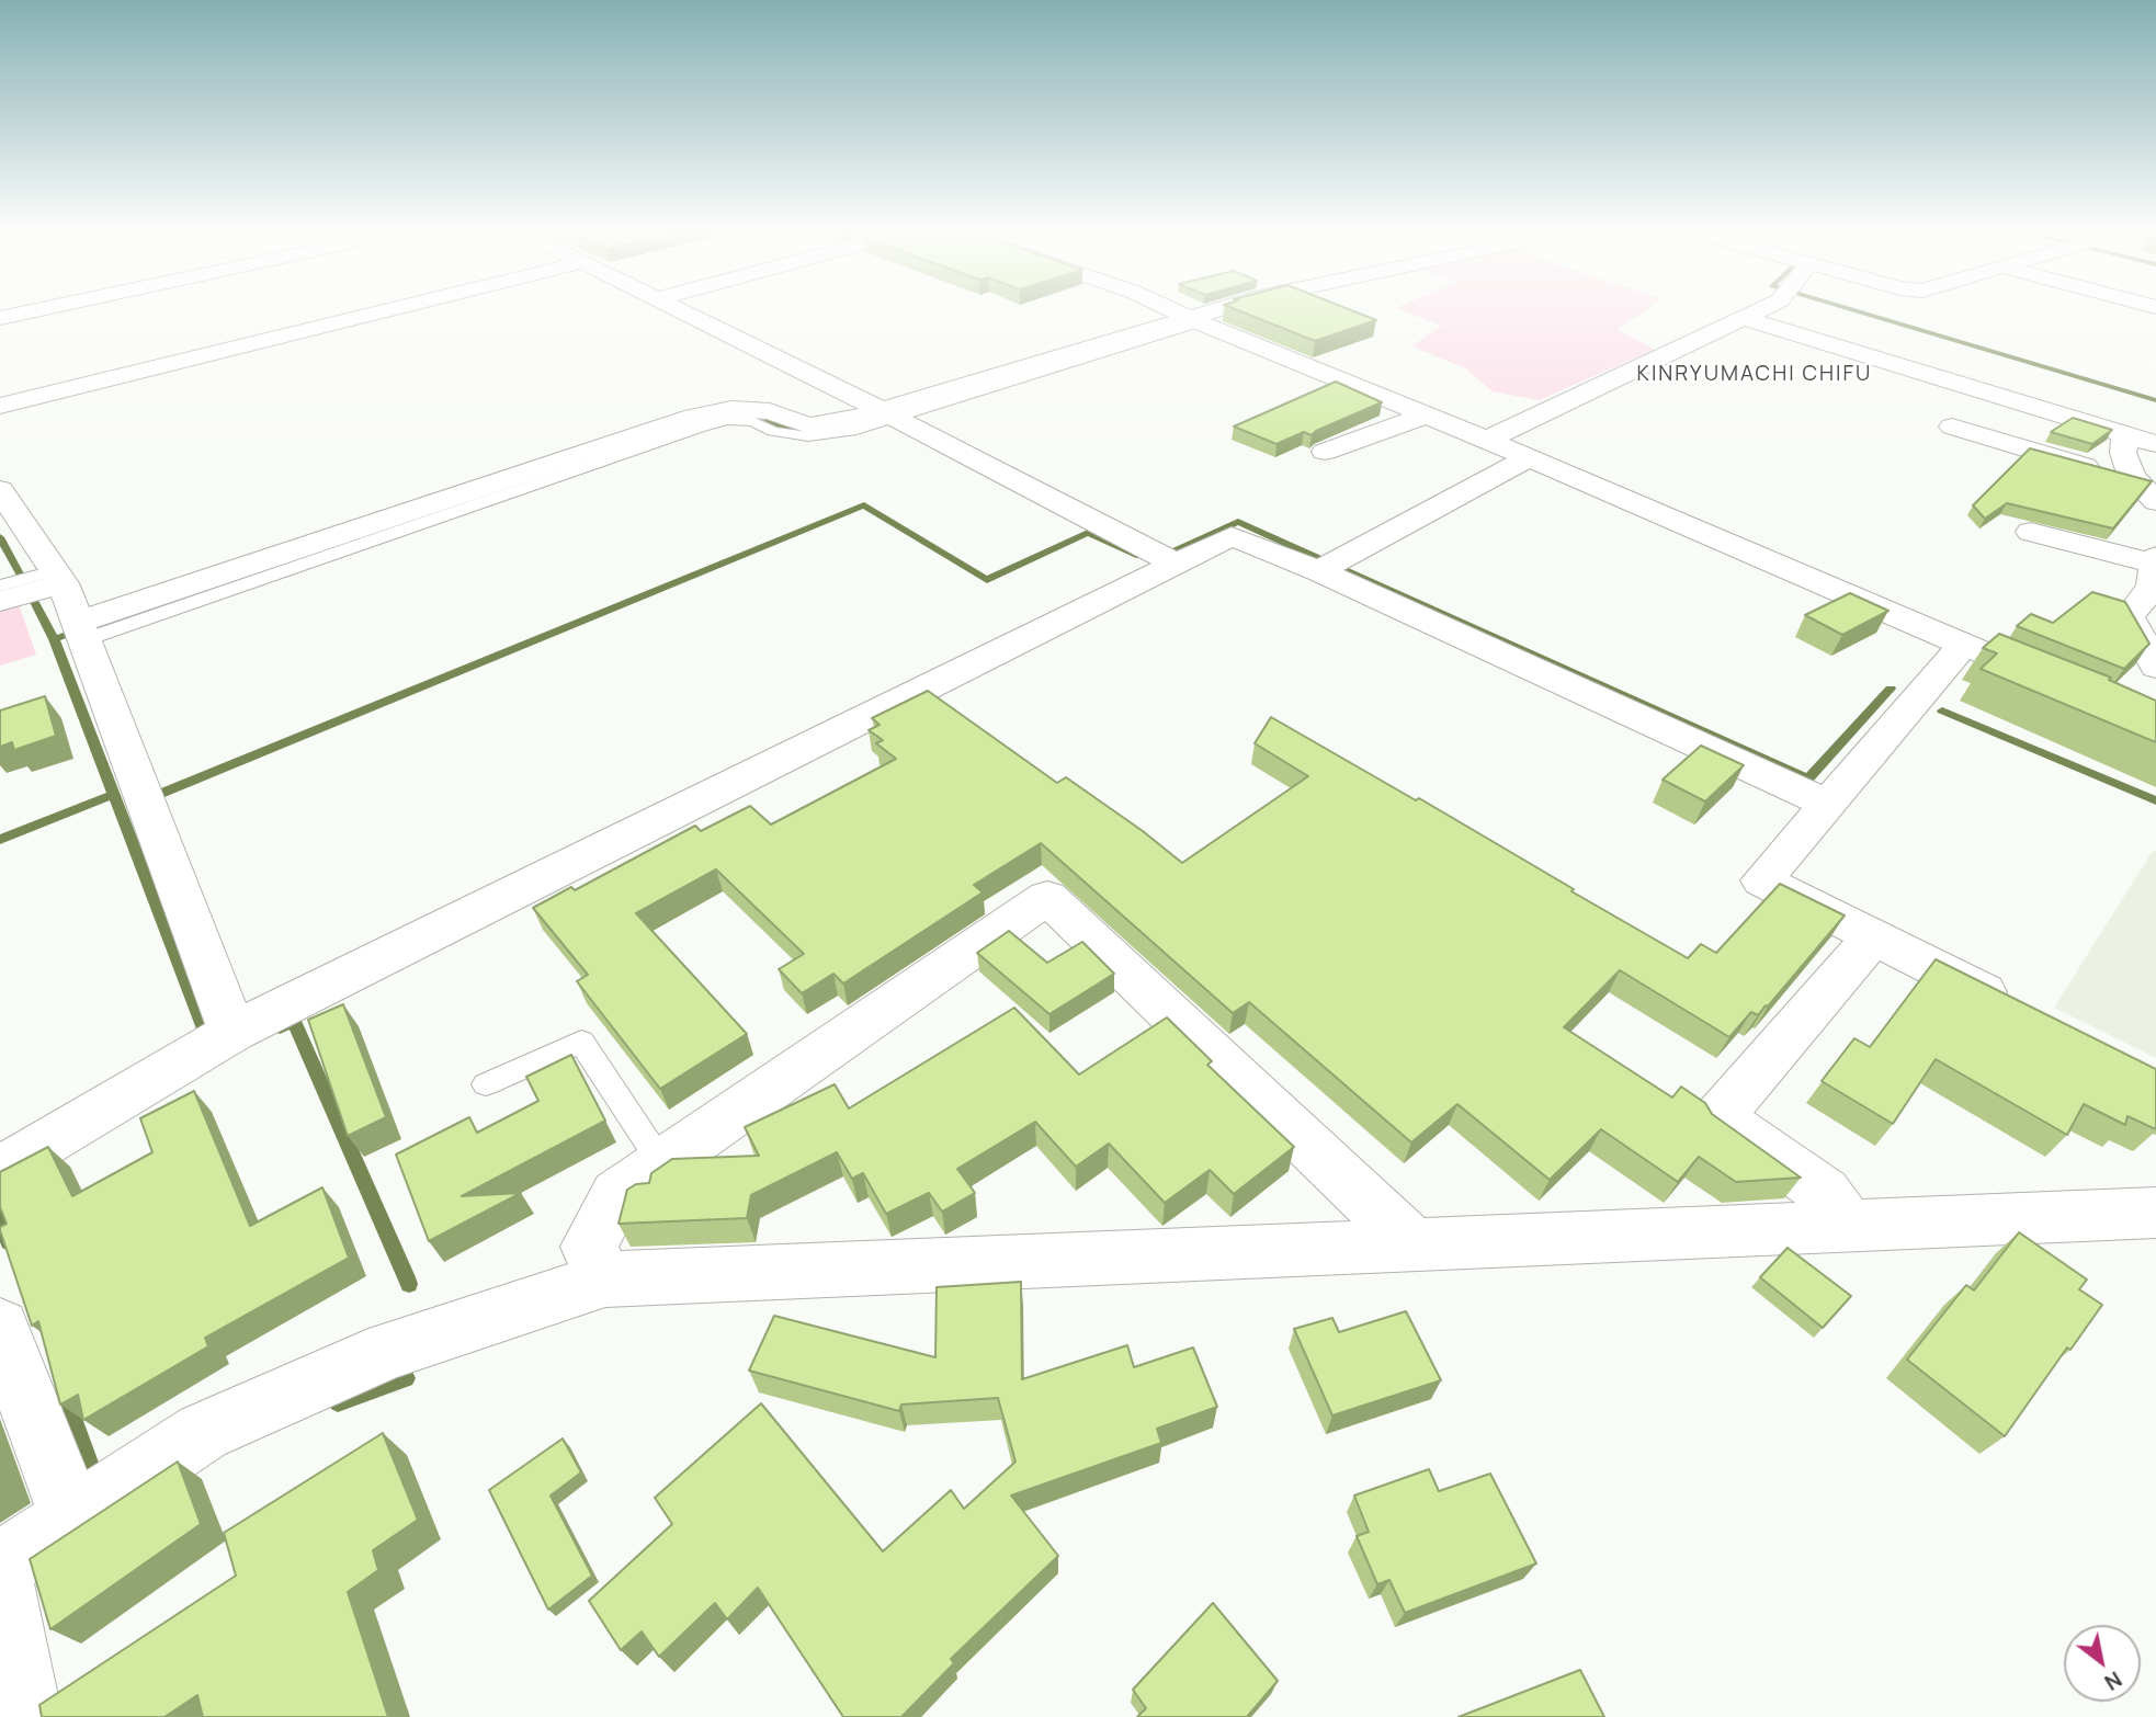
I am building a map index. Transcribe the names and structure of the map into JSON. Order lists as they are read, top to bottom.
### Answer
{
  "districts": ["KINRYUMACHI CHIFU"],
  "north": "bottom right"
}
